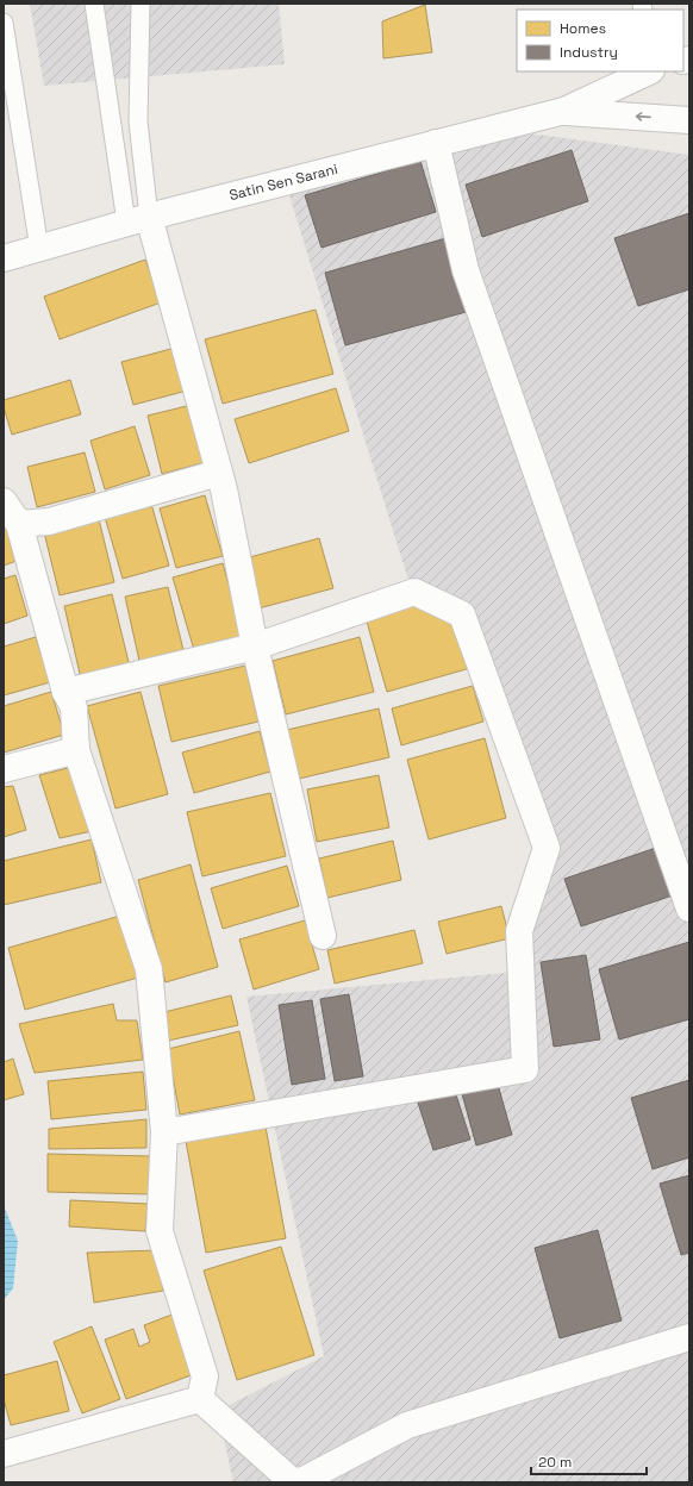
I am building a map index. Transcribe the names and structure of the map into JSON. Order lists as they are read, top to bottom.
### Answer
{
  "streets": {
    "street": ["Satin Sen Sarani"]
  },
  "legend": ["Homes", "Industry"],
  "scale_bar": "20 m"
}
